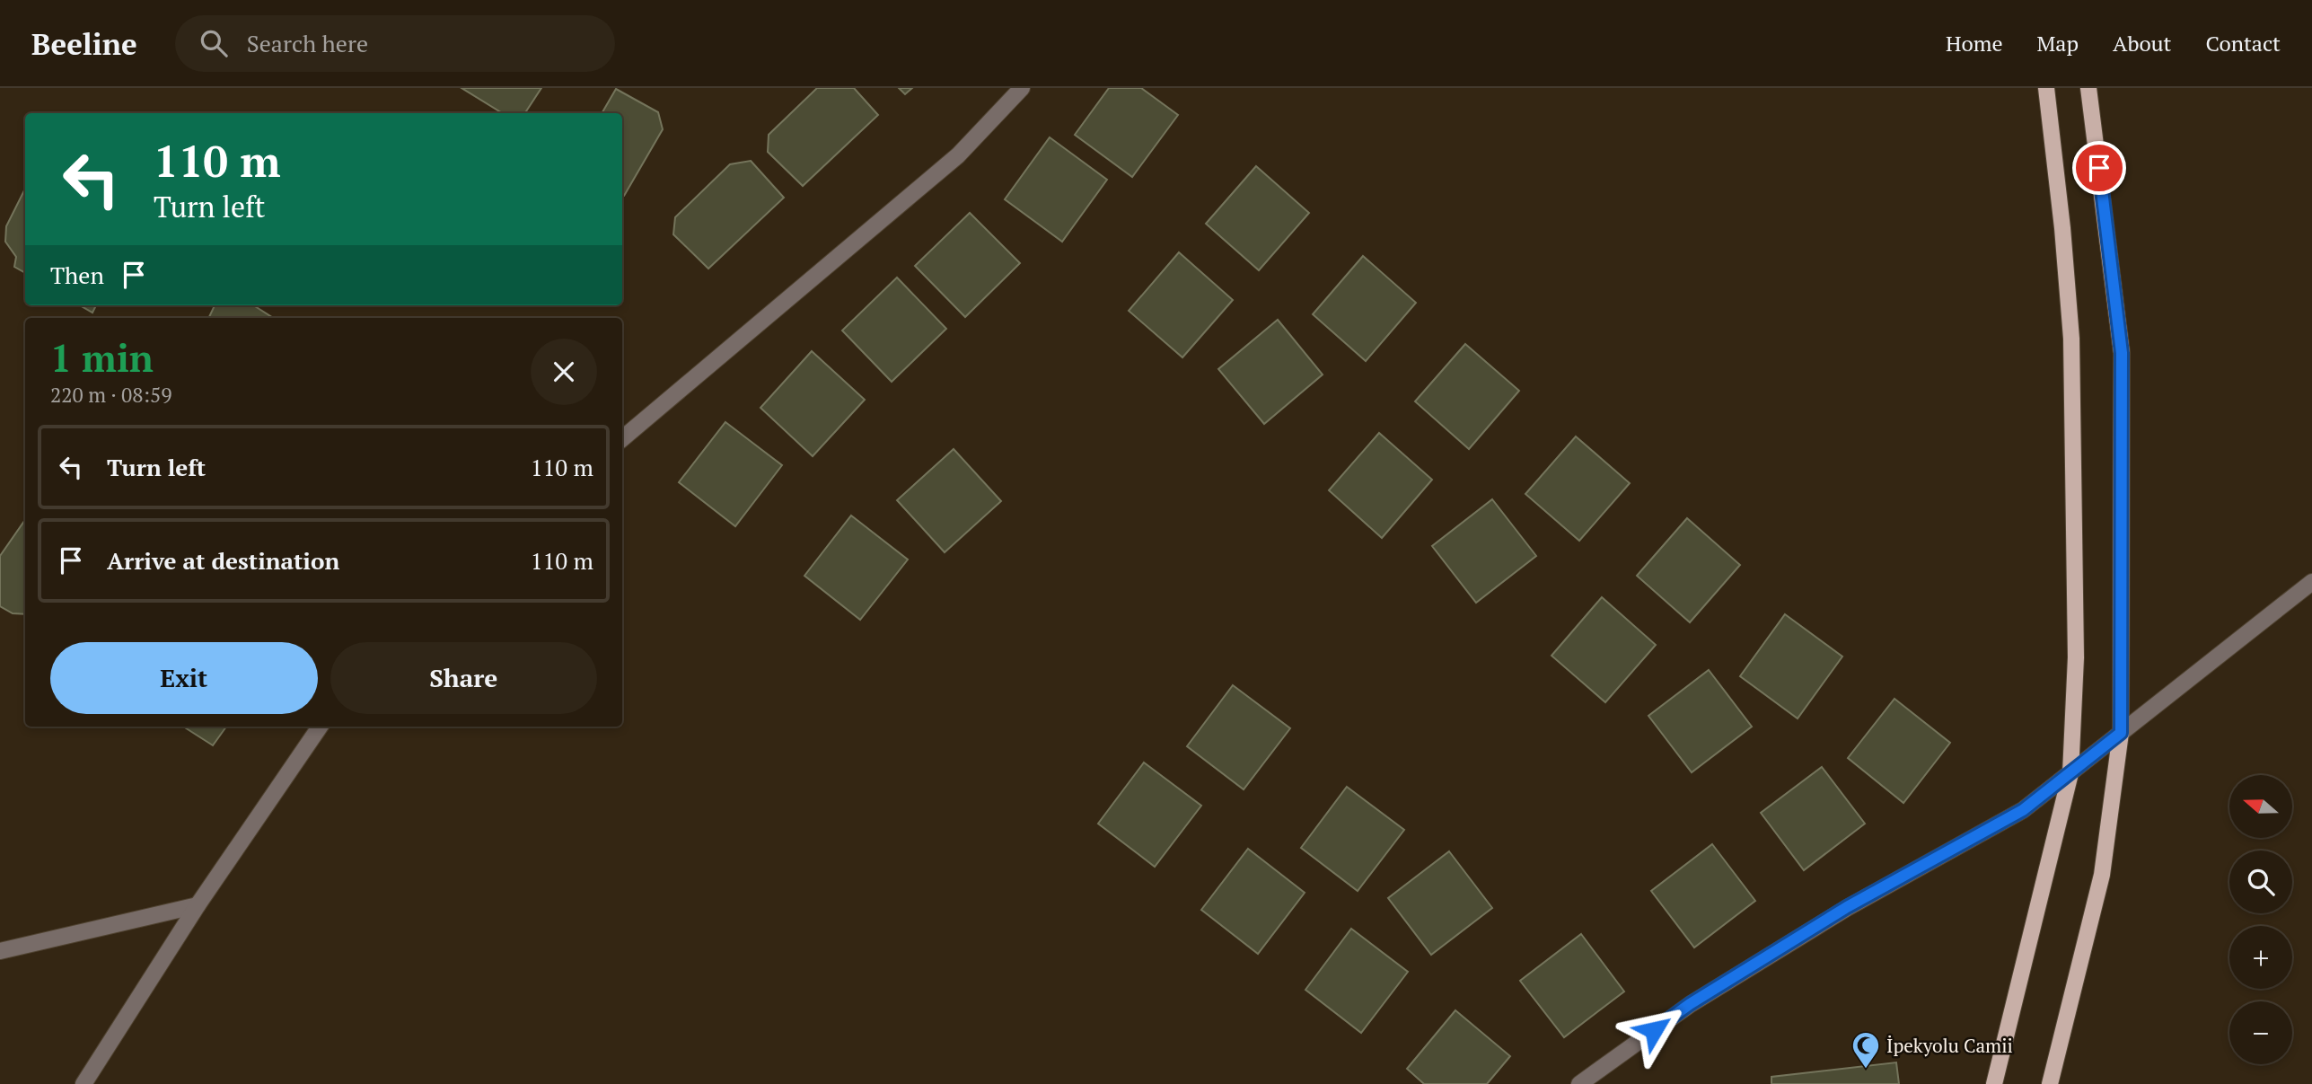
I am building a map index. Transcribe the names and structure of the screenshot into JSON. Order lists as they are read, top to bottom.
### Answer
{
  "places": {
    "mosque": ["İpekyolu Camii"]
  },
  "north": "left",
  "page": {
    "header": "Beeline",
    "search": "Search here",
    "nav": [
      "Home",
      "Map",
      "About",
      "Contact"
    ],
    "turn": ["110 m", "Turn left"],
    "then": "Then",
    "heading": ["1 min", "220 m · 08:59"],
    "list": [
      {
        "name": "Turn left",
        "value": "110 m"
      },
      {
        "name": "Arrive at destination",
        "value": "110 m"
      }
    ],
    "buttons": ["Exit", "Share"],
    "map_buttons": ["+", "−"]
  }
}
